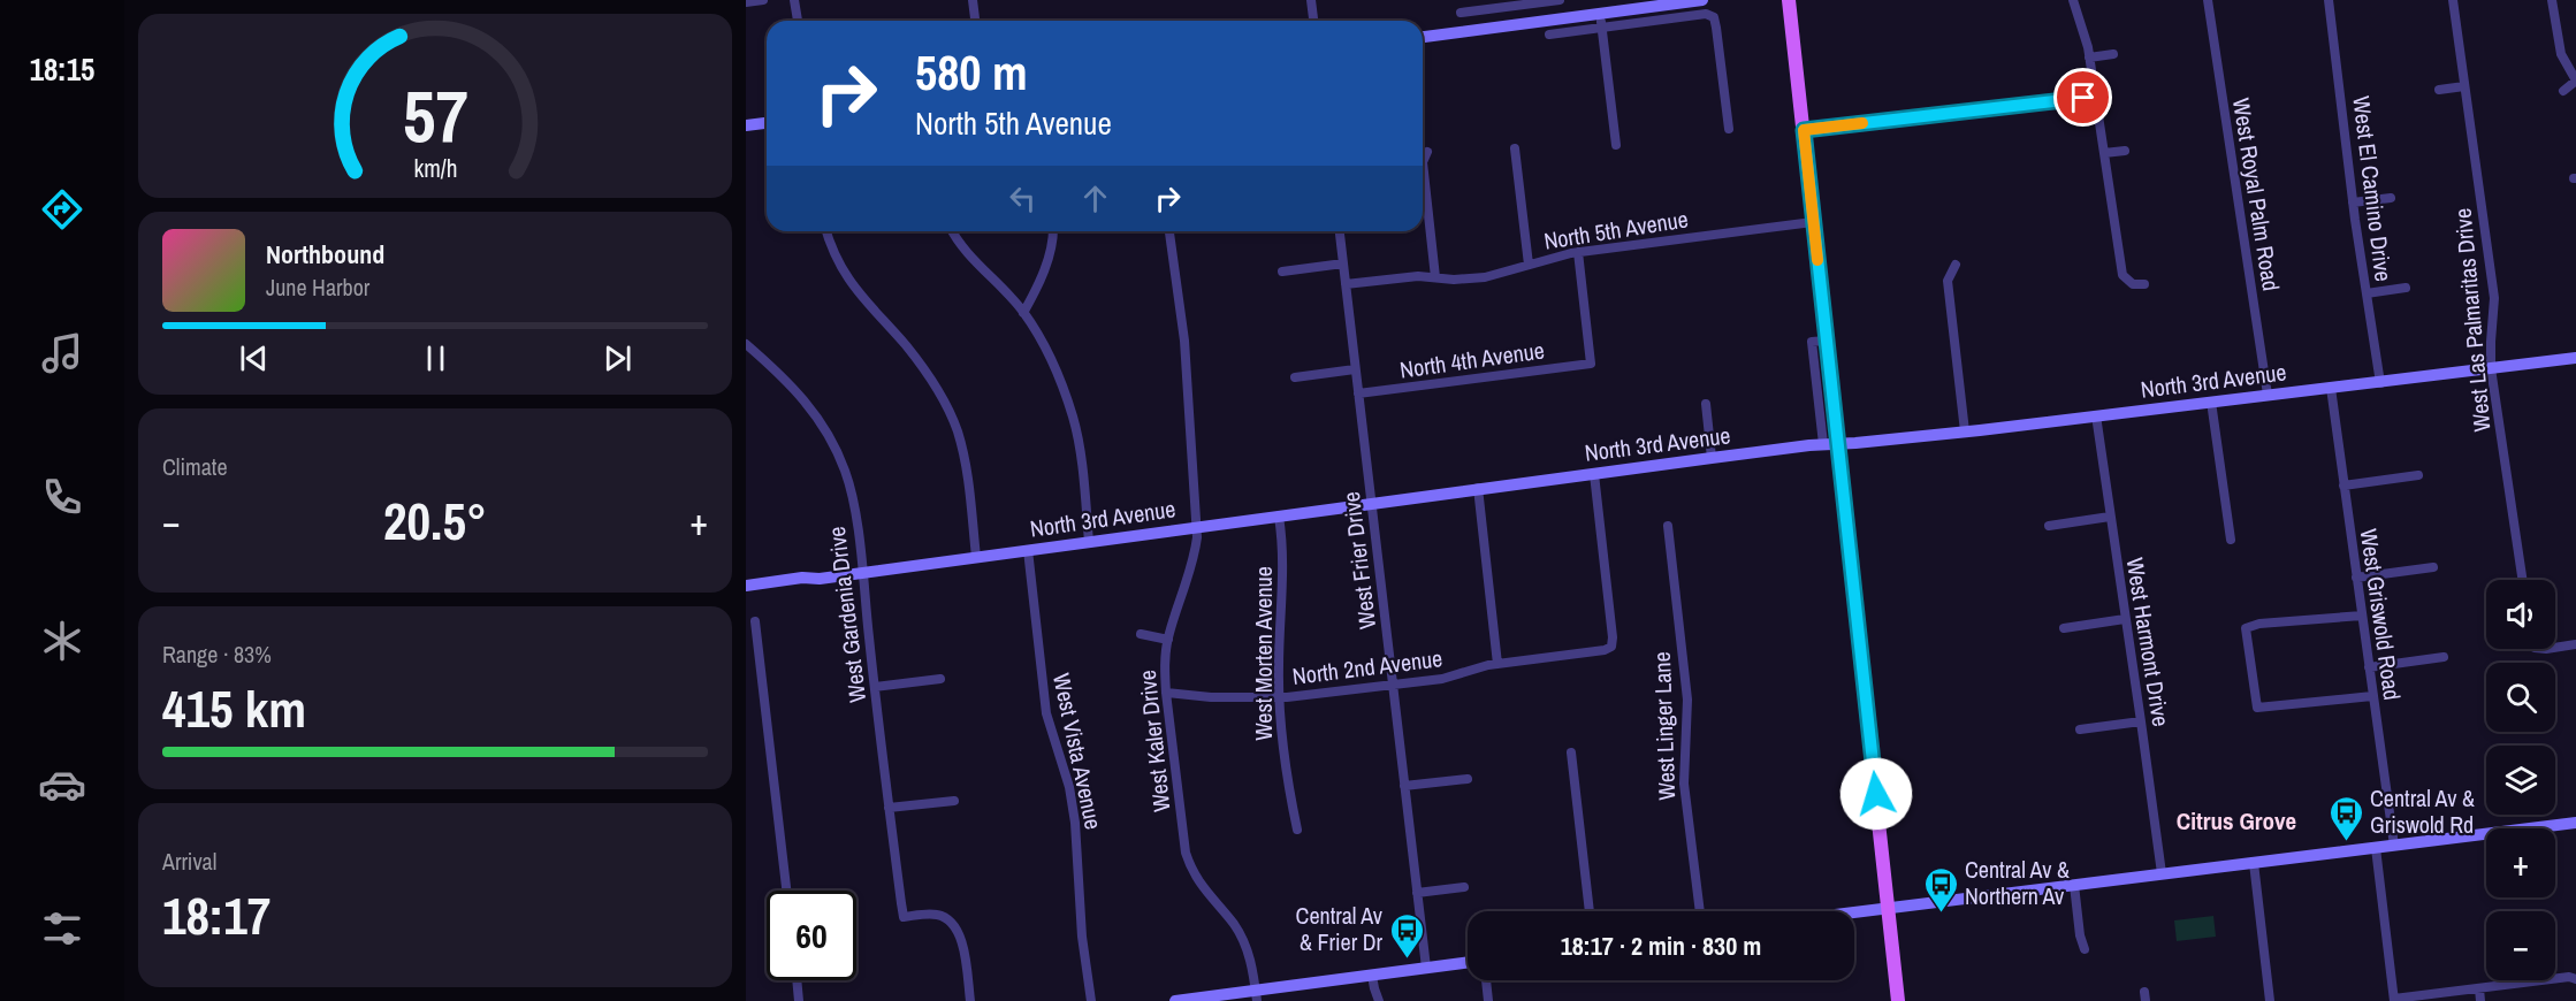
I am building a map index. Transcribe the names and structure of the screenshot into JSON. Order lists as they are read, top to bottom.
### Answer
{
  "streets": {
    "street": [
      "West El Camino Drive",
      "West Royal Palm Road",
      "North 5th Avenue",
      "West Las Palmaritas Drive",
      "North 4th Avenue",
      "North 3rd Avenue",
      "West Frier Drive",
      "West Gardenia Drive",
      "West Griswold Road",
      "West Harmont Drive",
      "West Morten Avenue",
      "North 2nd Avenue",
      "West Linger Lane",
      "West Kaler Drive",
      "West Vista Avenue"
    ]
  },
  "crossings": [
    ["West El Camino Drive", "North 3rd Avenue"],
    ["West Royal Palm Road", "North 3rd Avenue"],
    ["North 5th Avenue", "North 4th Avenue"],
    ["North 5th Avenue", "West Frier Drive"],
    ["West Las Palmaritas Drive", "North 3rd Avenue"],
    ["North 4th Avenue", "West Frier Drive"],
    ["North 3rd Avenue", "West Frier Drive"],
    ["North 3rd Avenue", "West Gardenia Drive"],
    ["North 3rd Avenue", "West Griswold Road"],
    ["North 3rd Avenue", "West Harmont Drive"],
    ["North 3rd Avenue", "West Morten Avenue"],
    ["North 3rd Avenue", "North 2nd Avenue"],
    ["North 3rd Avenue", "West Kaler Drive"],
    ["North 3rd Avenue", "West Vista Avenue"],
    ["West Frier Drive", "North 2nd Avenue"],
    ["West Morten Avenue", "North 2nd Avenue"],
    ["North 2nd Avenue", "West Kaler Drive"]
  ],
  "districts": ["Citrus Grove"],
  "places": {
    "bus stop": ["Central Av & Griswold Rd", "Central Av & Northern Av", "Central Av & Frier Dr"]
  },
  "page": {
    "tabs": "18:15",
    "turn": ["580 m", "North 5th Avenue"],
    "song": ["Northbound", "June Harbor"],
    "tile": [
      "Climate",
      ["Range · 83%", "415 km"],
      ["Arrival", "18:17"]
    ],
    "heat": ["−", "20.5°", "+"],
    "map_buttons": ["+", "−"],
    "limit": "60",
    "trip": "18:17 · 2 min · 830 m",
    "gauge": ["57", "km/h"]
  }
}
